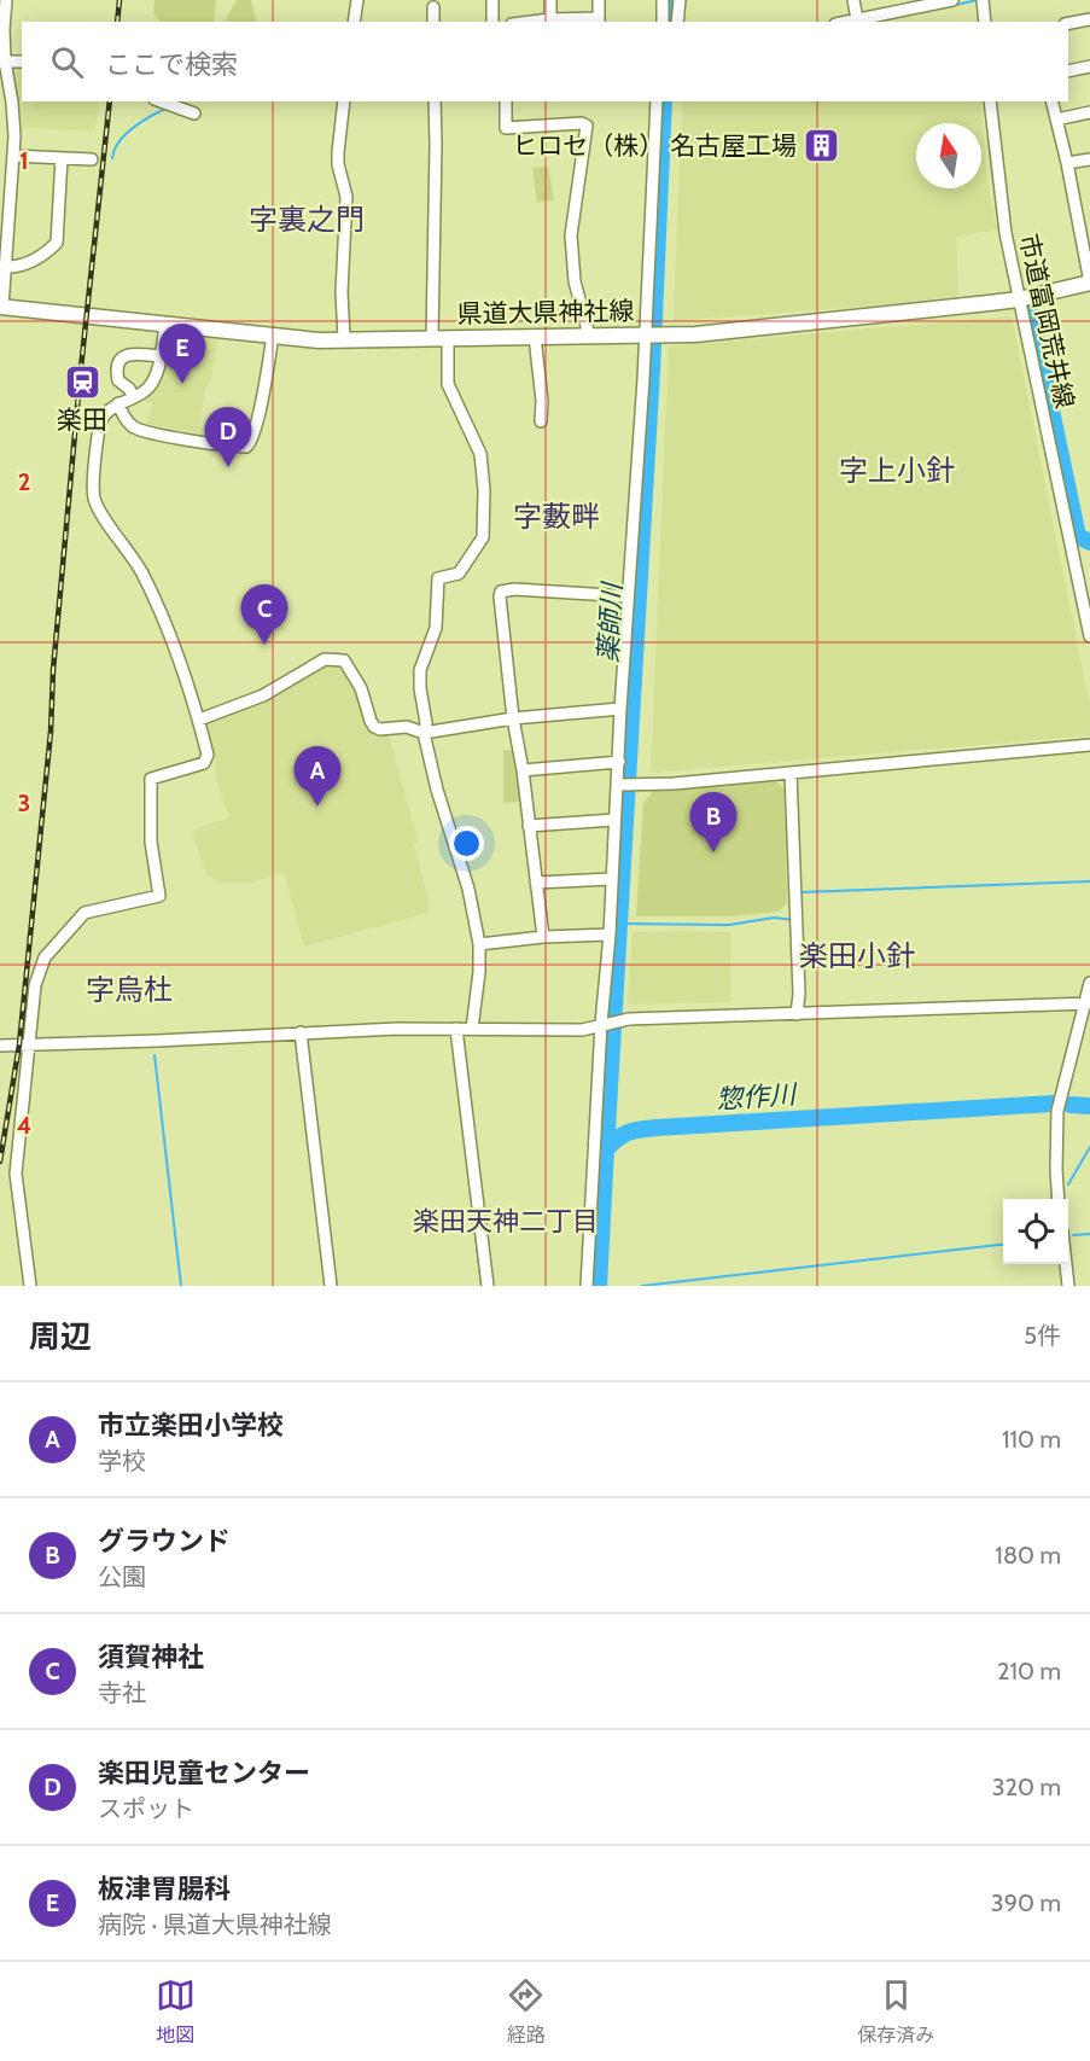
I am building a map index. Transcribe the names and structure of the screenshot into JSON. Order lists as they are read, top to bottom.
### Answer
{
  "streets": {
    "main road": ["県道大県神社線"],
    "street": ["市道富岡荒井線"]
  },
  "crossings": [
    ["県道大県神社線", "市道富岡荒井線"]
  ],
  "districts": [
    "字裏之門",
    "字上小針",
    "字藪畔",
    "楽田小針",
    "字烏杜",
    "楽田天神二丁目"
  ],
  "water": ["薬師川", "惣作川"],
  "places": {
    "building": ["ヒロセ（株） 名古屋工場"],
    "station": ["楽田"]
  },
  "north": "top",
  "page": {
    "search": "ここで検索",
    "pins": [
      "E",
      "D",
      "C",
      "A",
      "B"
    ],
    "heading": ["周辺", "5件"],
    "list": [
      {
        "mark": "A",
        "name": "市立楽田小学校",
        "note": "学校",
        "value": "110 m"
      },
      {
        "mark": "B",
        "name": "グラウンド",
        "note": "公園",
        "value": "180 m"
      },
      {
        "mark": "C",
        "name": "須賀神社",
        "note": "寺社",
        "value": "210 m"
      },
      {
        "mark": "D",
        "name": "楽田児童センター",
        "note": "スポット",
        "value": "320 m"
      },
      {
        "mark": "E",
        "name": "板津胃腸科",
        "note": "病院 · 県道大県神社線",
        "value": "390 m"
      }
    ],
    "nav": ["地図", "経路", "保存済み"]
  },
  "grid": {
    "rows": [
      "1",
      "2",
      "3",
      "4"
    ]
  }
}
